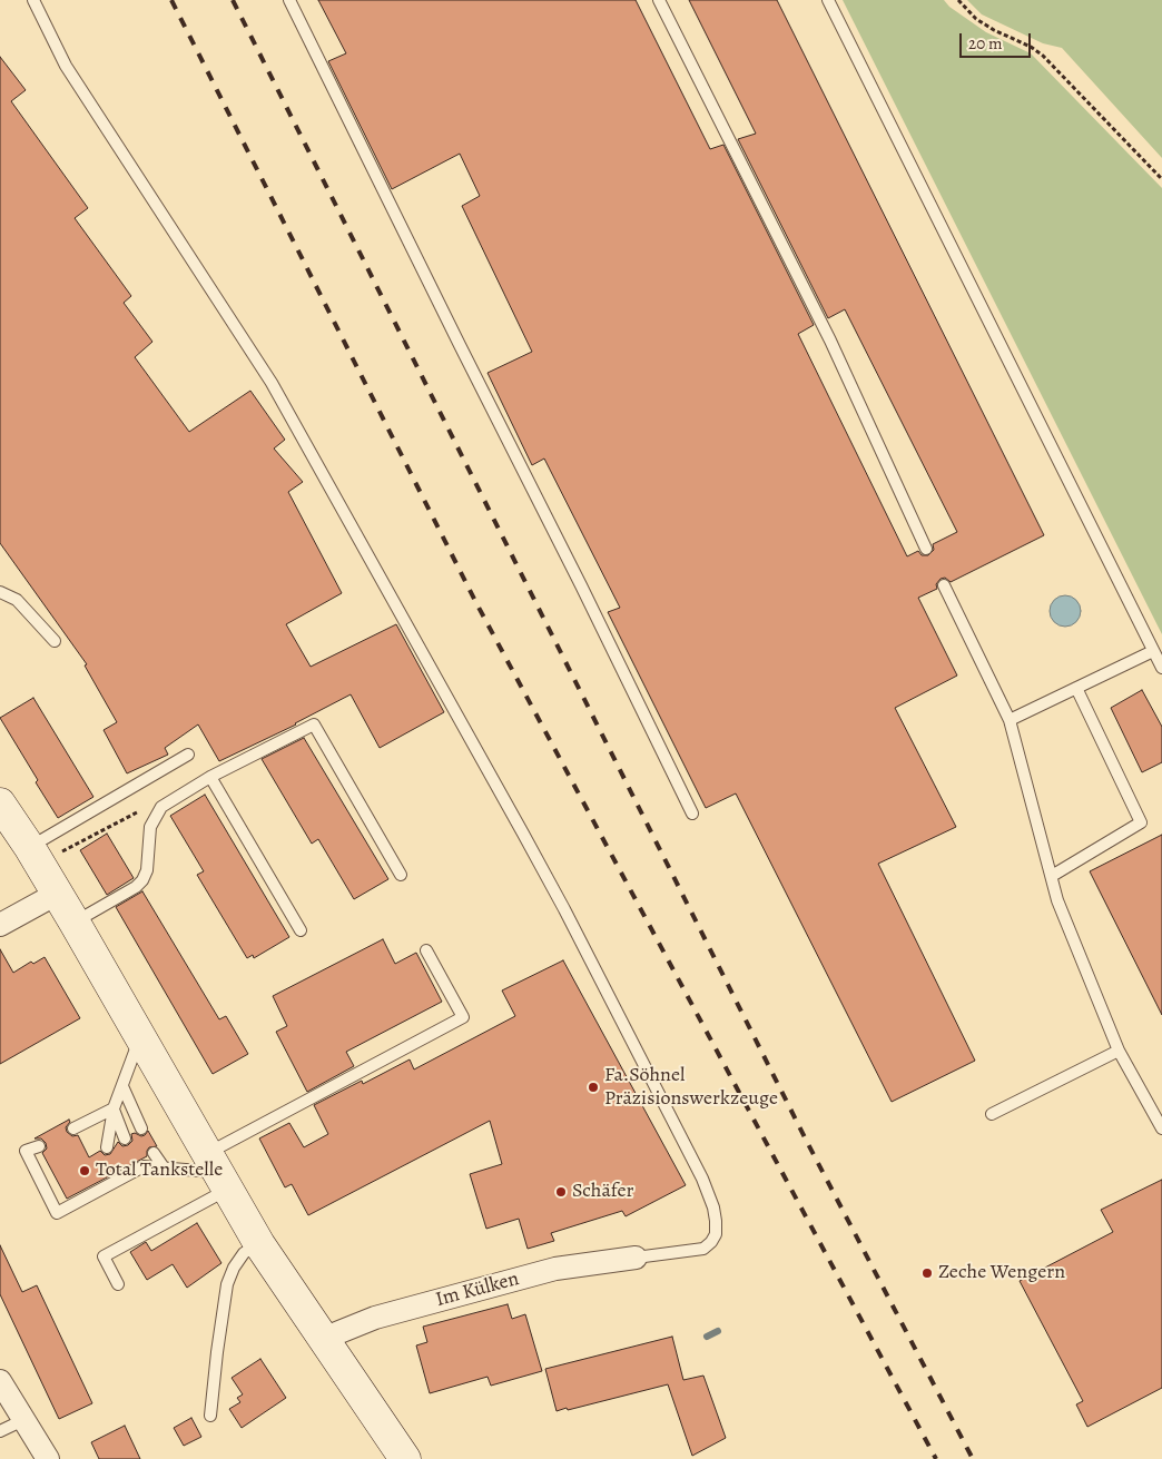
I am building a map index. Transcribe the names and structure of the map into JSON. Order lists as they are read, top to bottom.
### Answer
{
  "streets": {
    "street": ["Im Külken"]
  },
  "places": [
    "Fa.Söhnel Präzisionswerkzeuge",
    "Total Tankstelle",
    "Schäfer",
    "Zeche Wengern"
  ],
  "scale_bar": "20 m"
}
